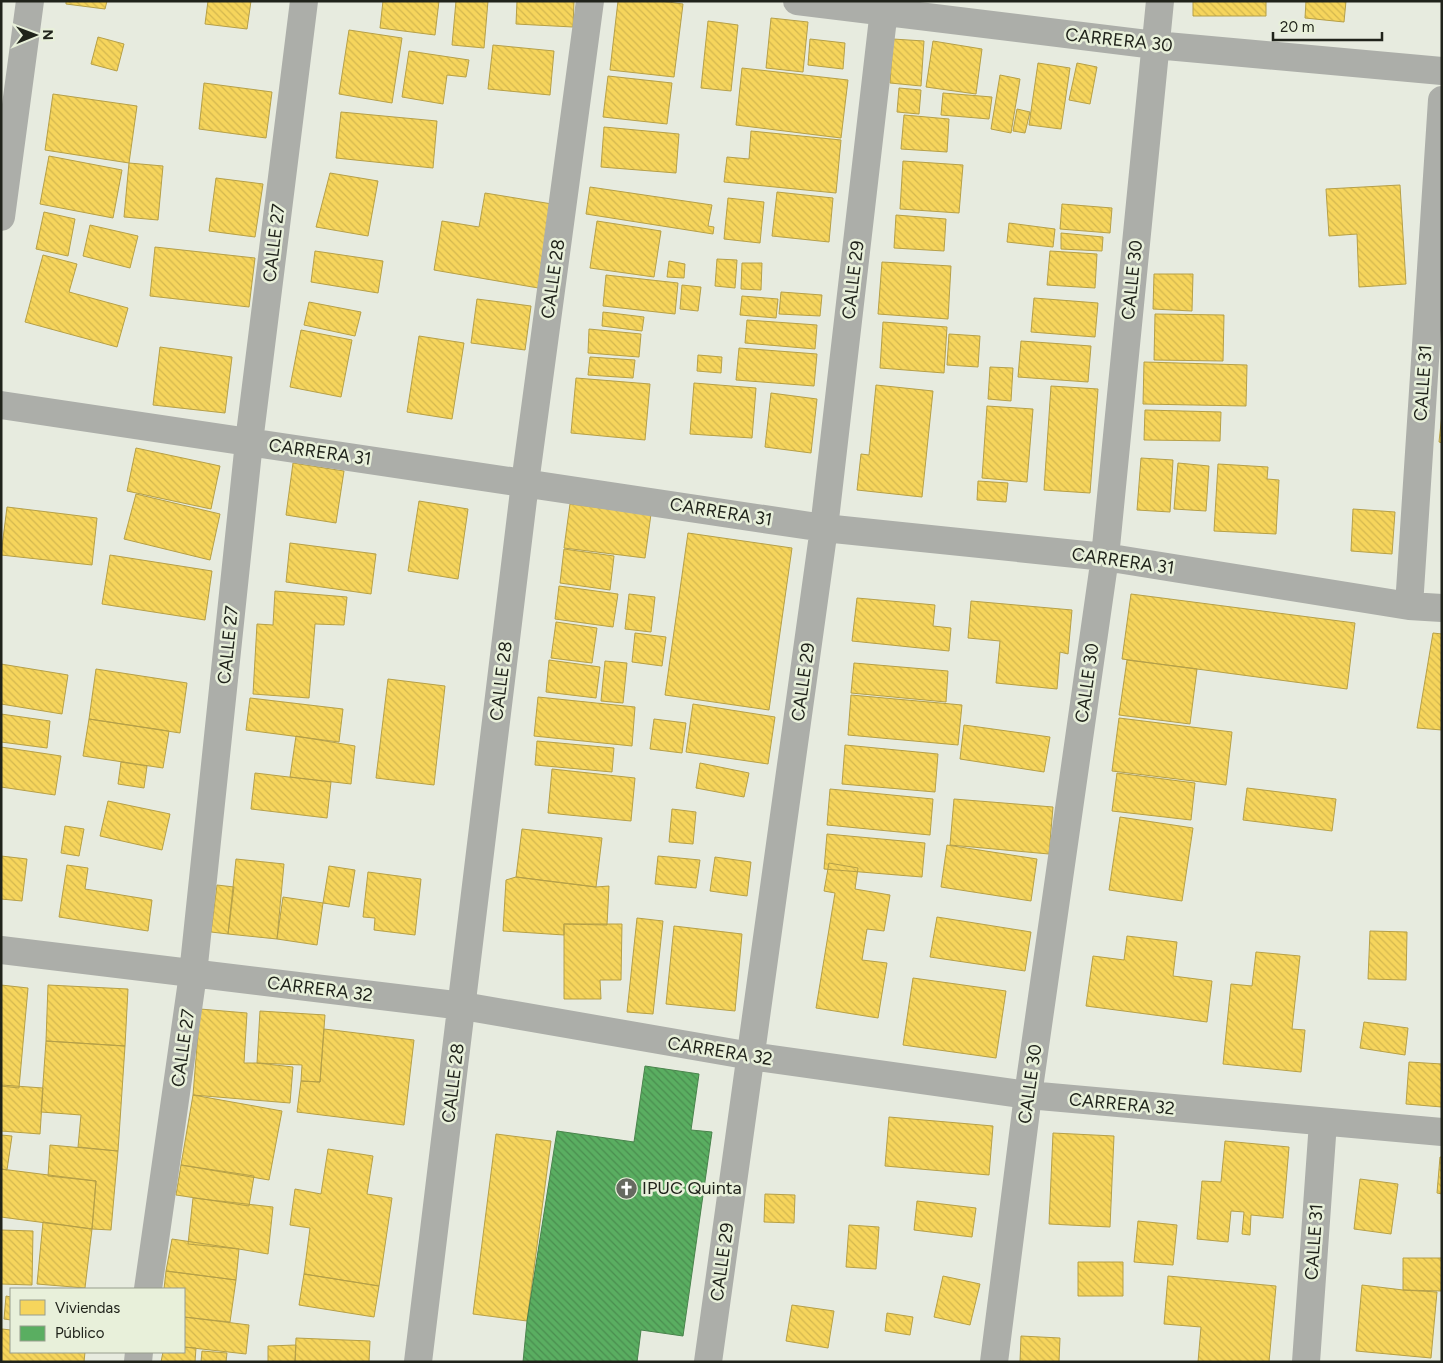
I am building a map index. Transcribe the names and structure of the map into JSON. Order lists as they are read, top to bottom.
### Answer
{
  "streets": {
    "street": [
      "CARRERA 30",
      "CALLE 27",
      "CALLE 28",
      "CALLE 29",
      "CALLE 30",
      "CALLE 31",
      "CARRERA 31",
      "CARRERA 32"
    ]
  },
  "crossings": [
    ["CARRERA 30", "CALLE 29"],
    ["CARRERA 30", "CALLE 30"],
    ["CALLE 27", "CARRERA 31"],
    ["CALLE 27", "CARRERA 32"],
    ["CALLE 28", "CARRERA 31"],
    ["CALLE 28", "CARRERA 32"],
    ["CALLE 29", "CARRERA 31"],
    ["CALLE 29", "CARRERA 32"],
    ["CALLE 30", "CARRERA 31"],
    ["CALLE 30", "CARRERA 32"],
    ["CALLE 31", "CARRERA 31"],
    ["CALLE 31", "CARRERA 32"]
  ],
  "places": {
    "church": ["IPUC Quinta"]
  },
  "legend": ["Viviendas", "Público"],
  "scale_bar": "20 m",
  "north": "right"
}
